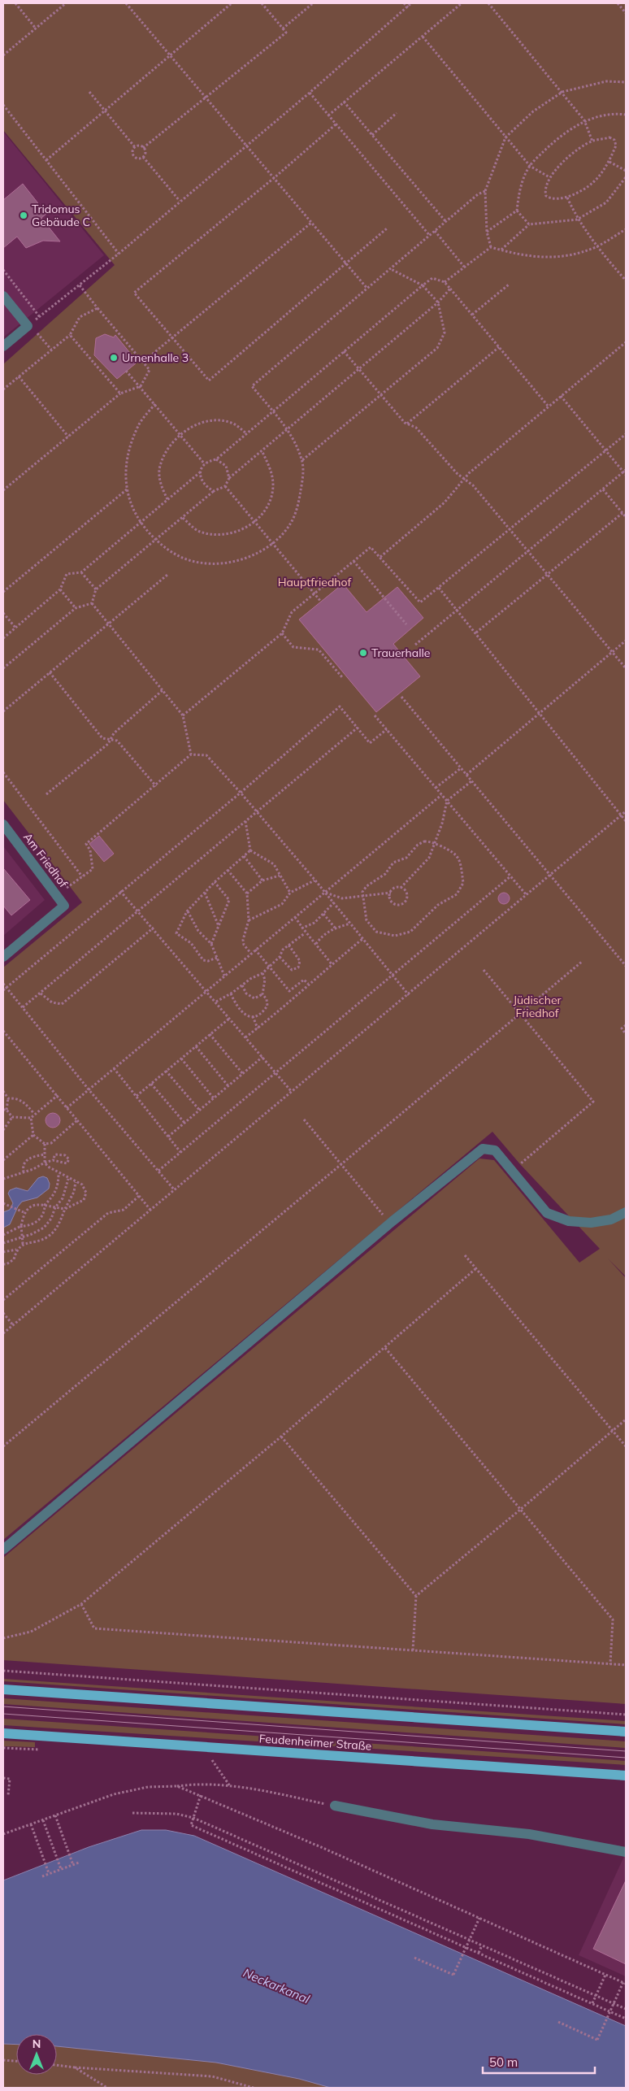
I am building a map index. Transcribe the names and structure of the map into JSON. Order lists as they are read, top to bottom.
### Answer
{
  "streets": {
    "main road": ["Feudenheimer Straße"],
    "street": ["Am Friedhof"]
  },
  "water": ["Neckarkanal"],
  "parks": ["Hauptfriedhof", "Jüdischer Friedhof"],
  "places": ["Tridomus Gebäude C", "Urnenhalle 3", "Trauerhalle"],
  "scale_bar": "50 m",
  "north": "top"
}
